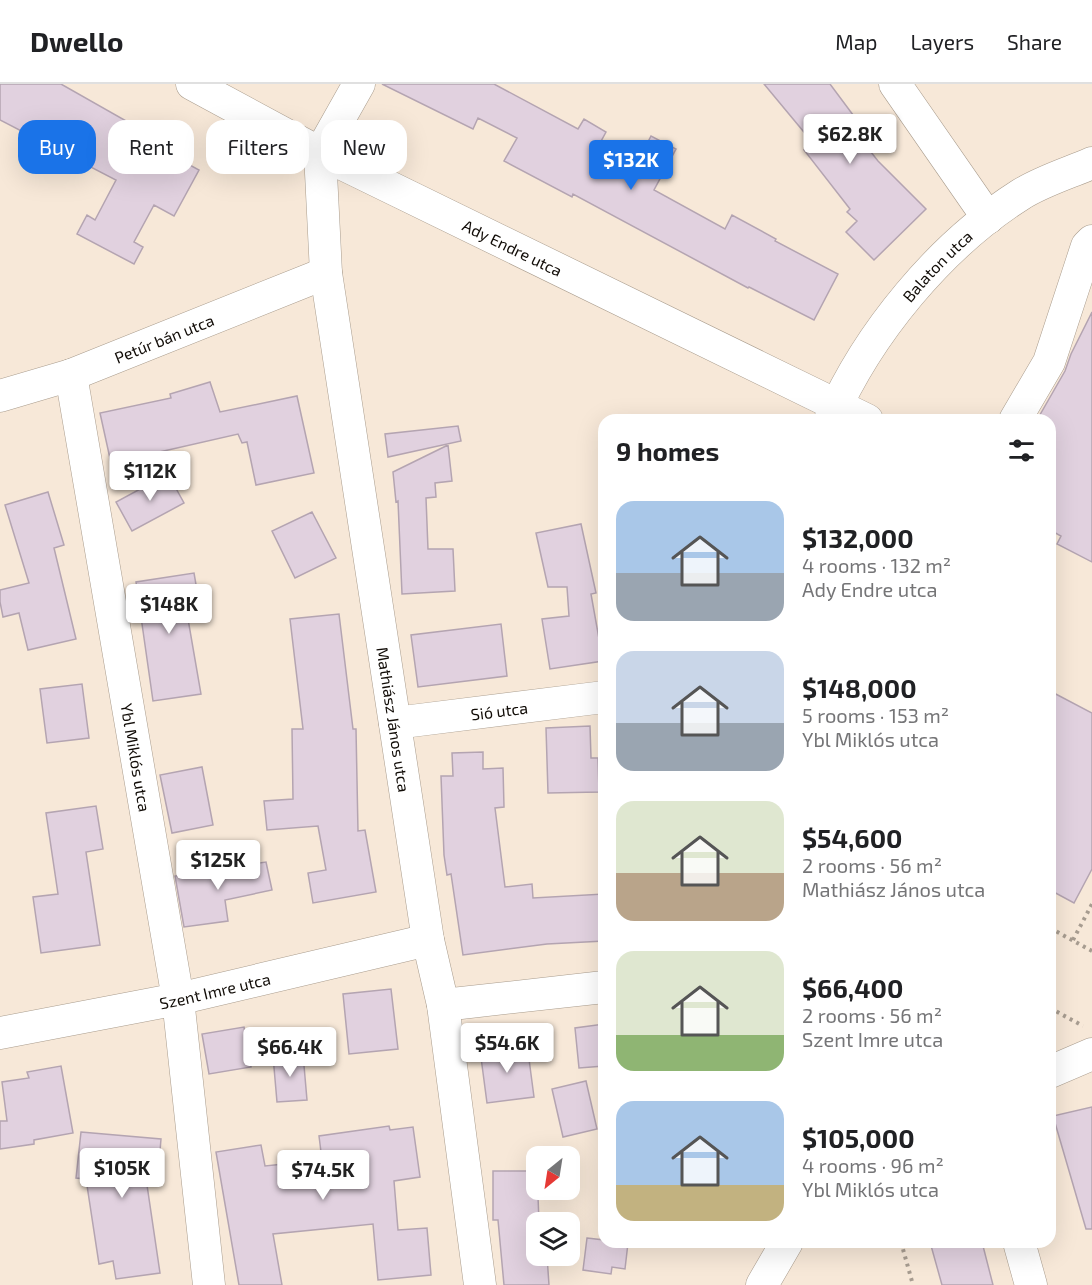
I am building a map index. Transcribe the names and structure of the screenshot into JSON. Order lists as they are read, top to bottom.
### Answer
{
  "streets": {
    "street": [
      "Ady Endre utca",
      "Balaton utca",
      "Petúr bán utca",
      "Sió utca",
      "Mathiász János utca",
      "Ybl Miklós utca",
      "Szent Imre utca"
    ]
  },
  "crossings": [
    ["Ady Endre utca", "Balaton utca"],
    ["Ady Endre utca", "Mathiász János utca"],
    ["Petúr bán utca", "Mathiász János utca"],
    ["Petúr bán utca", "Ybl Miklós utca"],
    ["Sió utca", "Mathiász János utca"],
    ["Mathiász János utca", "Szent Imre utca"],
    ["Ybl Miklós utca", "Szent Imre utca"]
  ],
  "north": "bottom left",
  "page": {
    "header": "Dwello",
    "nav": ["Map", "Layers", "Share"],
    "price": [
      "$62.8K",
      "$132K",
      "$112K",
      "$148K",
      "$125K",
      "$54.6K",
      "$66.4K",
      "$105K",
      "$74.5K"
    ],
    "chip": [
      "Buy",
      "Rent",
      "Filters",
      "New"
    ],
    "heading": "9 homes",
    "list": [
      {
        "name": "$132,000",
        "note": "4 rooms · 132 m² · Ady Endre utca"
      },
      {
        "name": "$148,000",
        "note": "5 rooms · 153 m² · Ybl Miklós utca"
      },
      {
        "name": "$54,600",
        "note": "2 rooms · 56 m² · Mathiász János utca"
      },
      {
        "name": "$66,400",
        "note": "2 rooms · 56 m² · Szent Imre utca"
      },
      {
        "name": "$105,000",
        "note": "4 rooms · 96 m² · Ybl Miklós utca"
      }
    ]
  }
}
